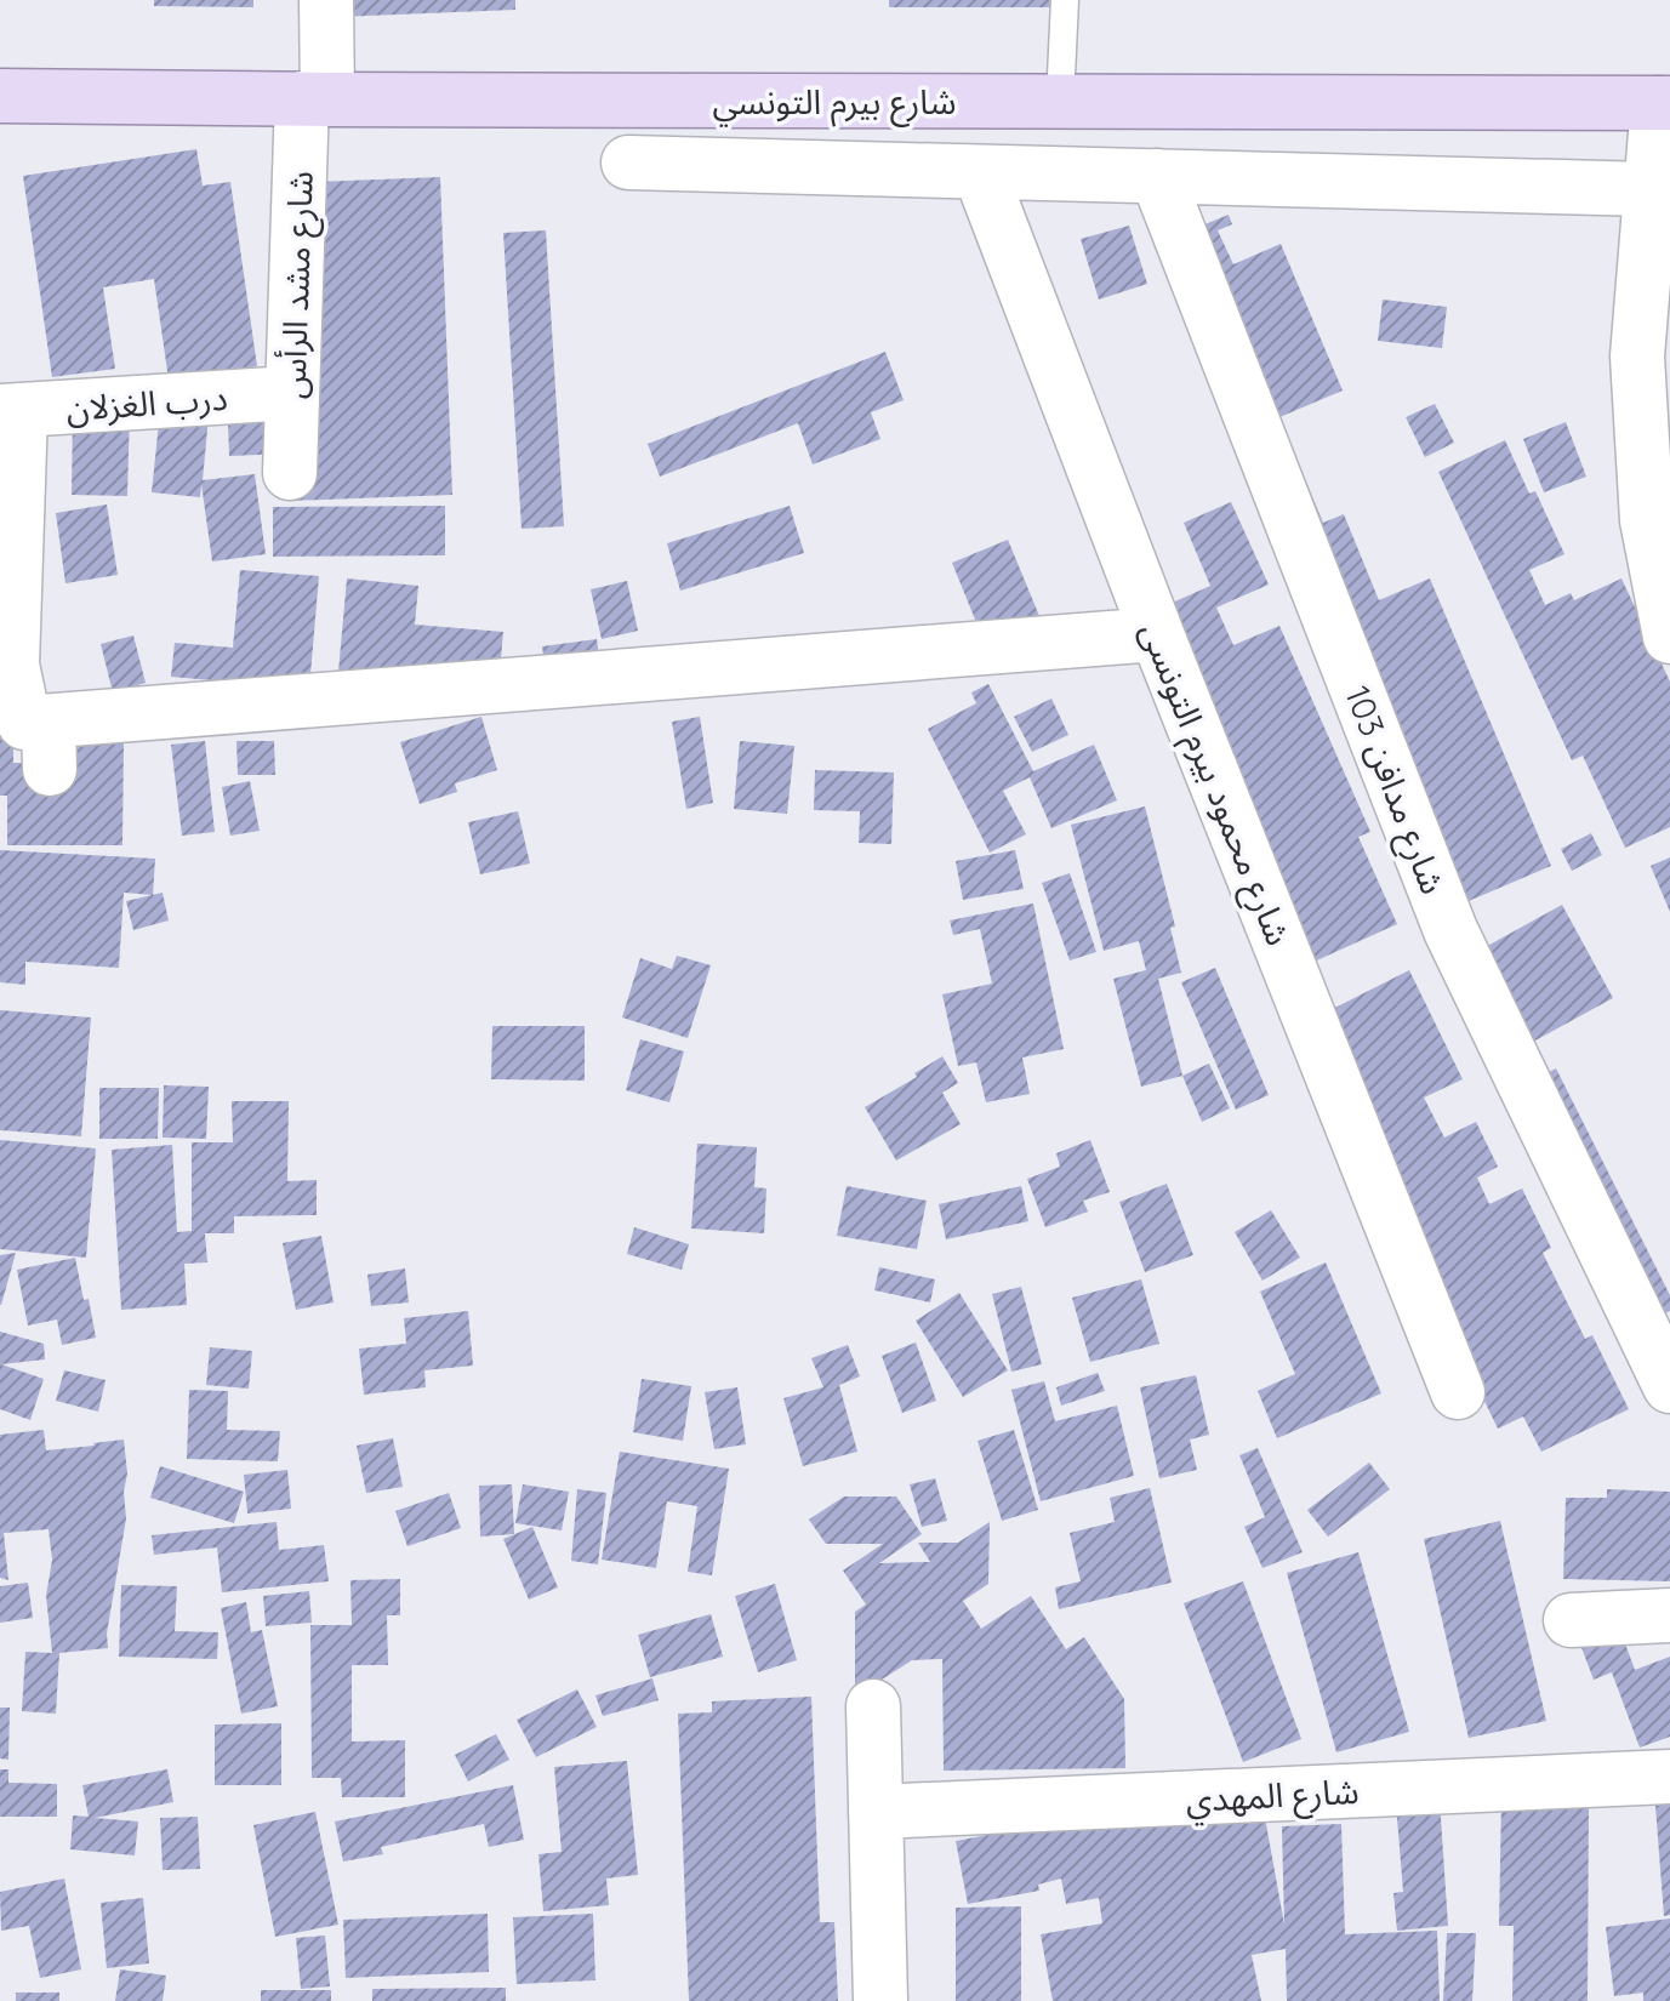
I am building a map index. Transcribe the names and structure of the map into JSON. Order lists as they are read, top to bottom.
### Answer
{
  "streets": {
    "main road": ["شارع بيرم التونسي"],
    "street": [
      "شارع مشد الرأس",
      "درب الغزلان",
      "شارع محمود بيرم التونسى",
      "شارع مدافن 103",
      "شارع المهدي"
    ]
  },
  "crossings": [
    ["شارع بيرم التونسي", "شارع مشد الرأس"],
    ["شارع مشد الرأس", "درب الغزلان"]
  ]
}
